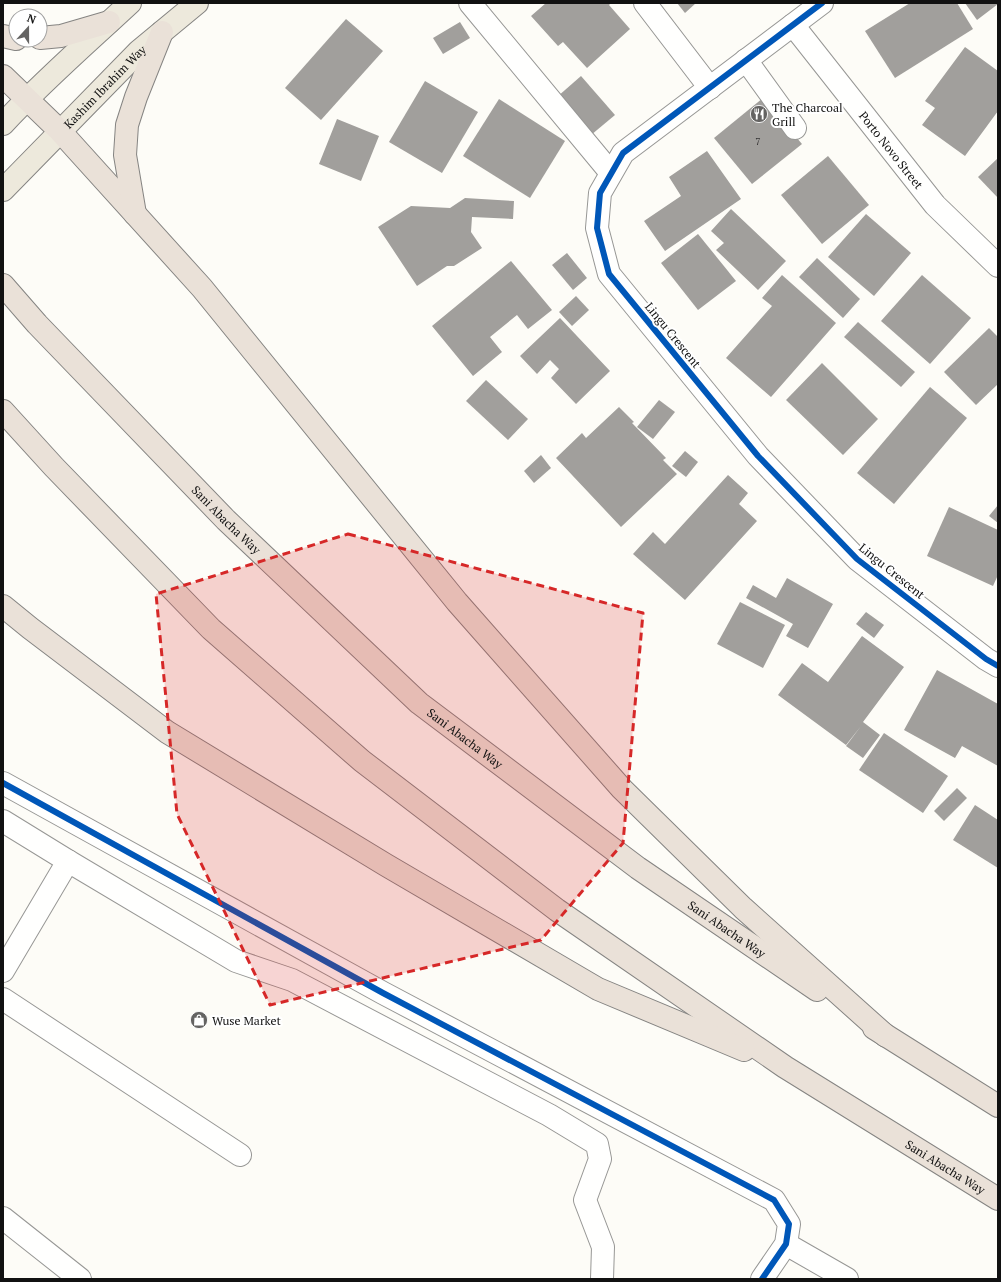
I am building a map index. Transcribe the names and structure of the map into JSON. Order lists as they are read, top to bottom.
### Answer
{
  "streets": {
    "highway": ["Sani Abacha Way"],
    "main road": ["Kashim Ibrahim Way"],
    "street": ["Porto Novo Street", "Lingu Crescent"]
  },
  "crossings": [
    ["Porto Novo Street", "Lingu Crescent"]
  ],
  "places": {
    "restaurant": ["The Charcoal Grill"],
    "shop": ["Wuse Market"]
  },
  "house_numbers": ["7"],
  "north": "top"
}
